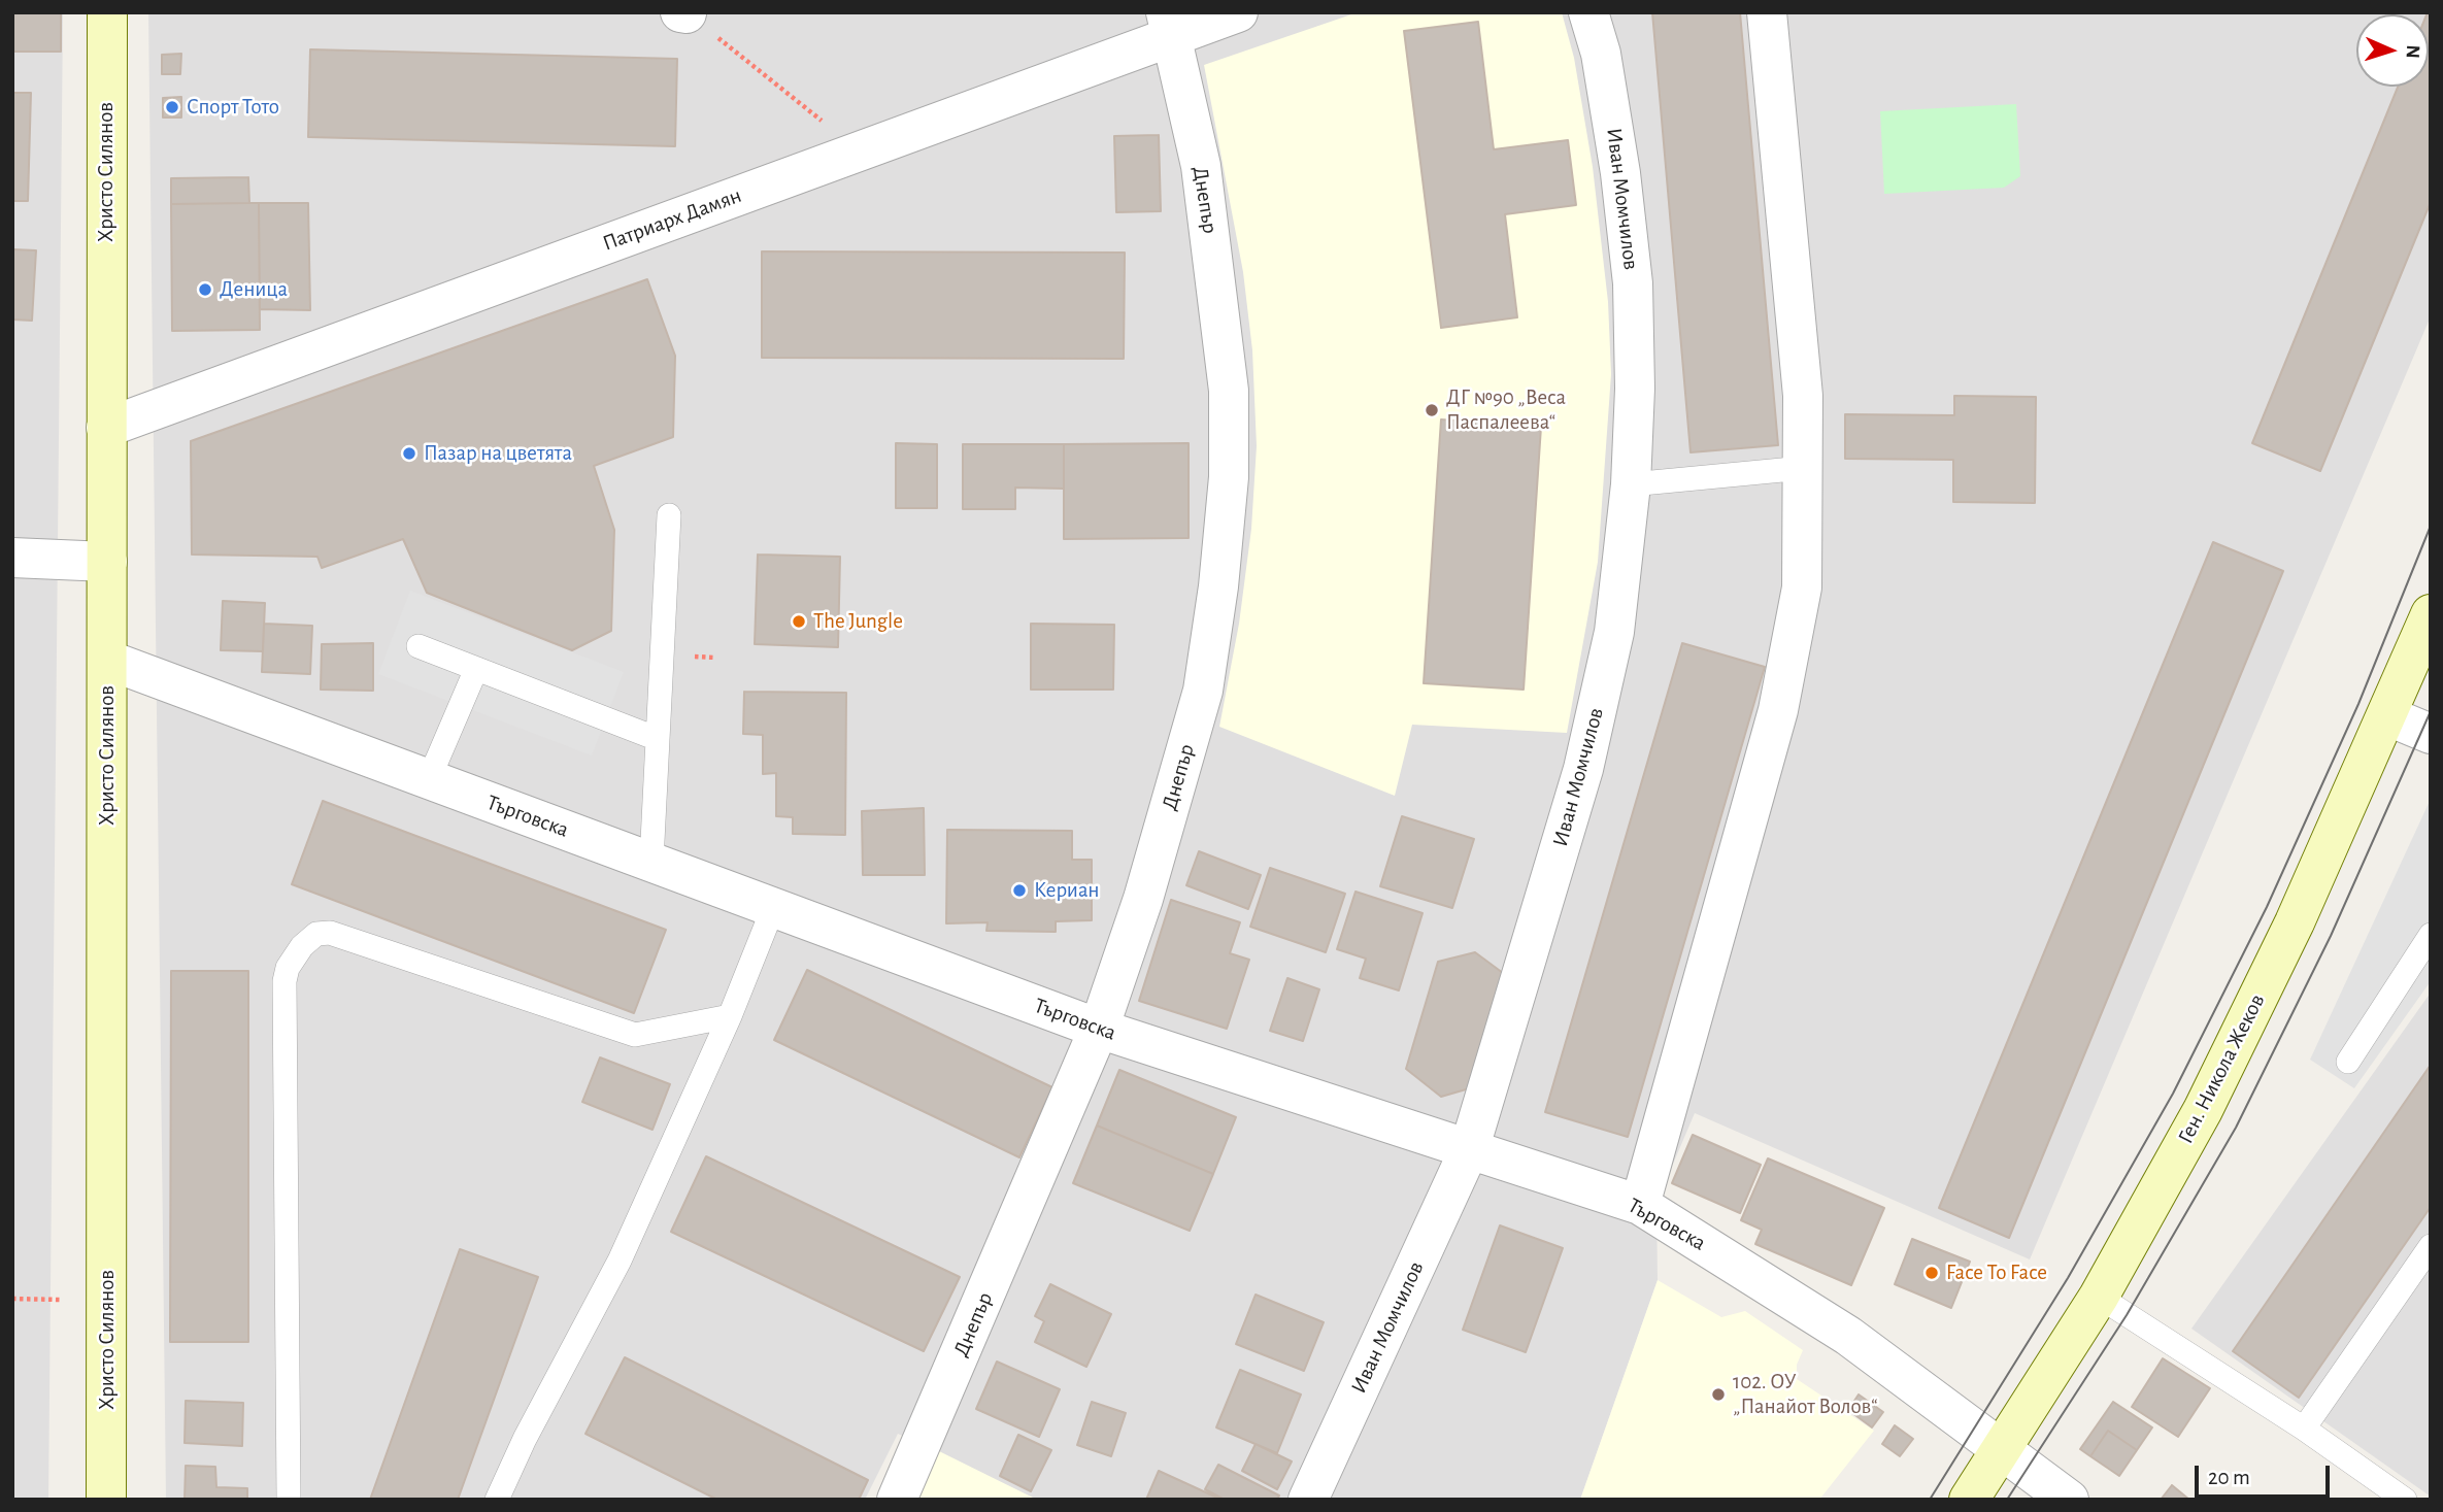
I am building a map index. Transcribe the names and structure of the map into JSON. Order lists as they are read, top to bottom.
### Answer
{
  "streets": {
    "street": [
      "Христо Силянов",
      "Иван Момчилов",
      "Днепър",
      "Патриарх Дамян",
      "Търговска",
      "Ген. Никола Жеков"
    ]
  },
  "crossings": [
    ["Христо Силянов", "Патриарх Дамян"],
    ["Христо Силянов", "Търговска"],
    ["Иван Момчилов", "Търговска"],
    ["Днепър", "Патриарх Дамян"],
    ["Днепър", "Търговска"],
    ["Търговска", "Ген. Никола Жеков"]
  ],
  "places": [
    "Спорт Тото",
    "Деница",
    "ДГ №90 „Веса Паспалеева“",
    "Пазар на цветята",
    "The Jungle",
    "Кериан",
    "Face To Face",
    "102. ОУ „Панайот Волов“"
  ],
  "scale_bar": "20 m",
  "north": "right"
}
